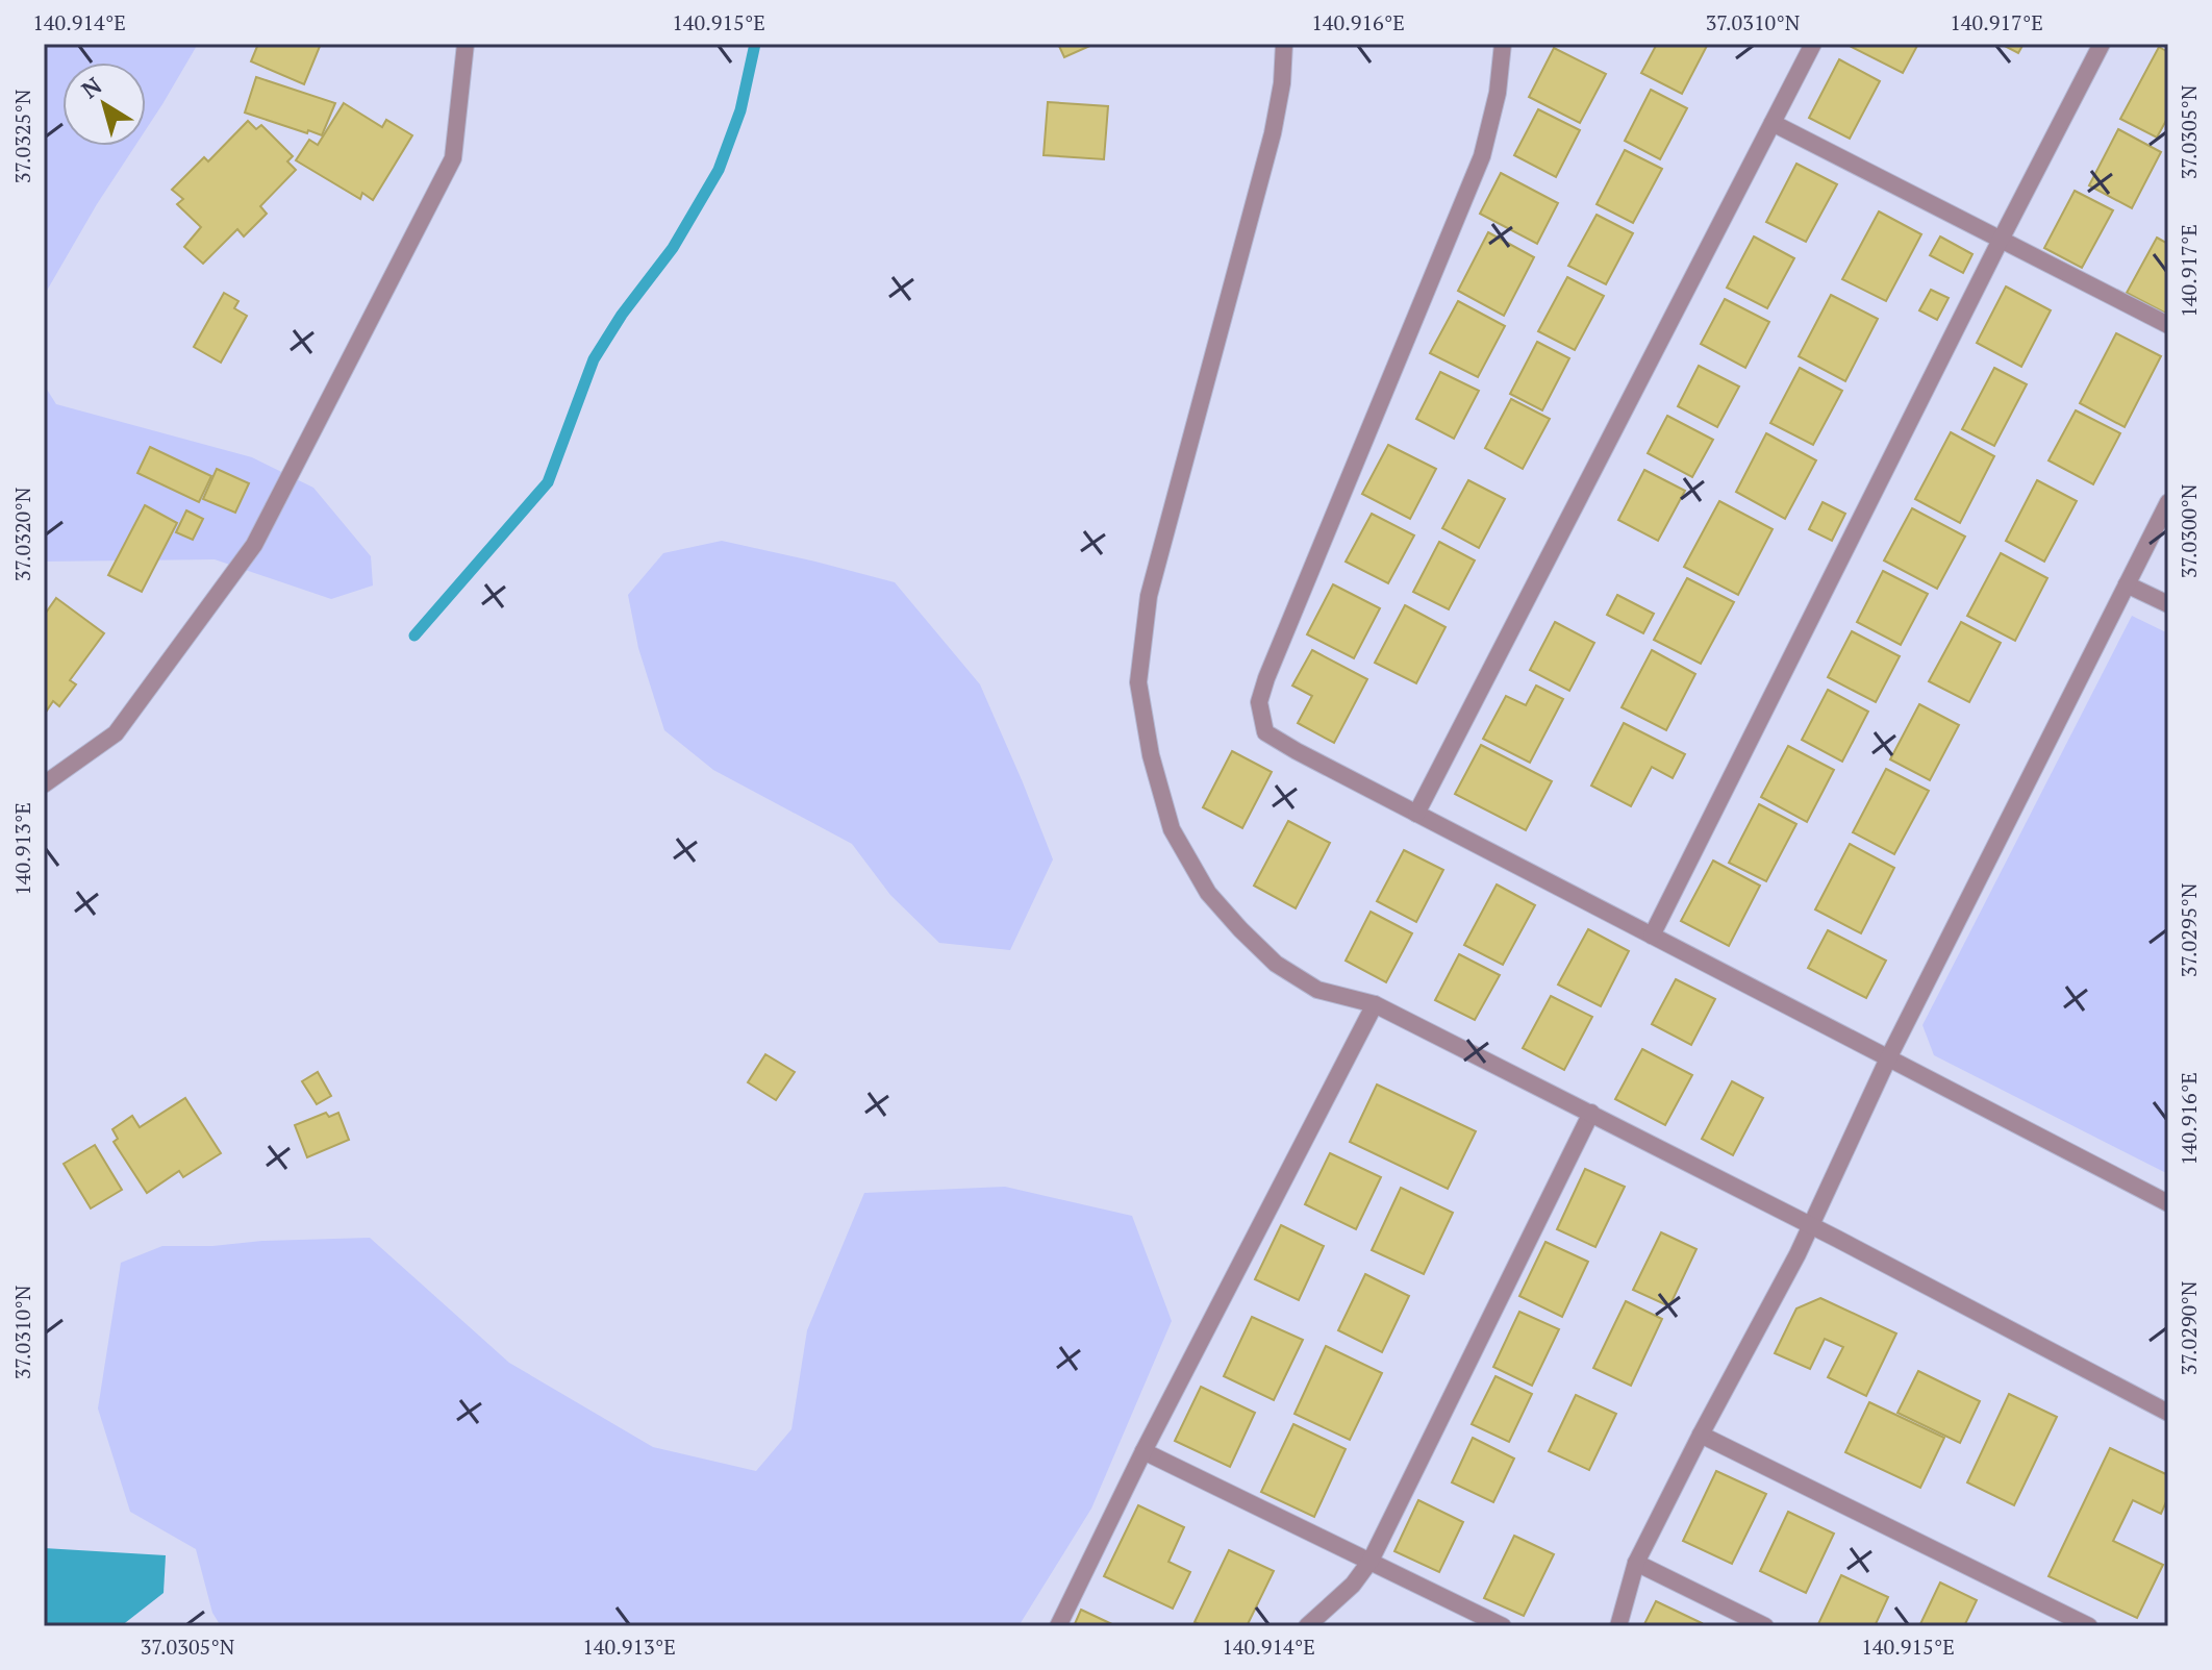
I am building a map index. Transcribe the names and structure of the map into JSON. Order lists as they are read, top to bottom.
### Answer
{
  "north": "top left",
  "coordinates": [
    "140.914°E",
    "140.915°E",
    "140.916°E",
    "37.0310°N",
    "140.917°E",
    "37.0305°N",
    "37.0325°N",
    "37.0300°N",
    "37.0320°N",
    "140.913°E",
    "37.0295°N",
    "37.0290°N"
  ]
}
